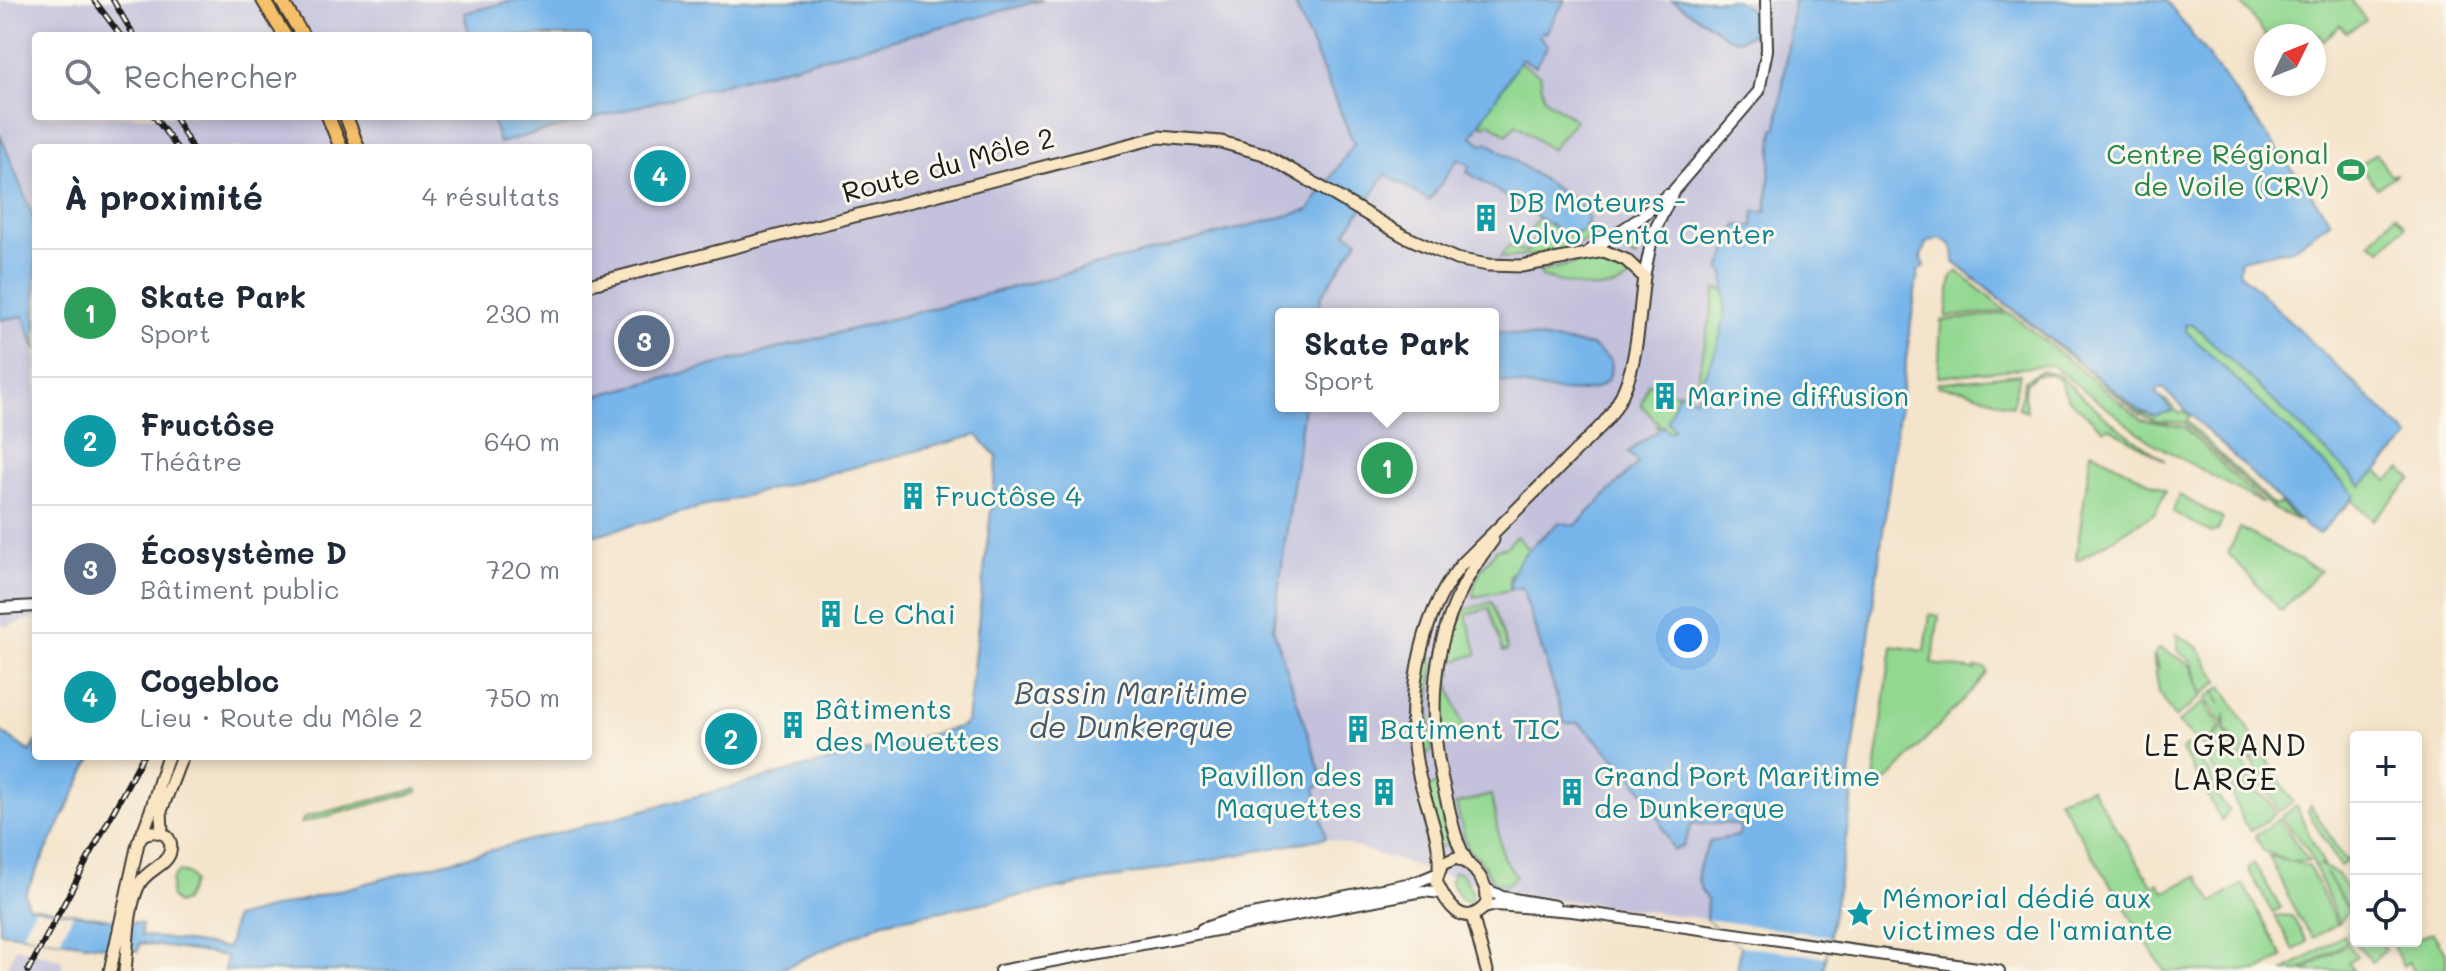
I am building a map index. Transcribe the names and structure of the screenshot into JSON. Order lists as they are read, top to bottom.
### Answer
{
  "streets": {
    "main road": ["Route du Môle 2"]
  },
  "districts": ["LE GRAND LARGE"],
  "water": ["Bassin Maritime de Dunkerque"],
  "places": {
    "sports": ["Centre Régional de Voile (CRV)"],
    "building": [
      "DB Moteurs - Volvo Penta Center",
      "Marine diffusion",
      "Fructôse 4",
      "Le Chai",
      "Bâtiments des Mouettes",
      "Batiment TIC",
      "Pavillon des Maquettes",
      "Grand Port Maritime de Dunkerque"
    ],
    "place": ["Mémorial dédié aux victimes de l'amiante"]
  },
  "north": "top right",
  "page": {
    "search": "Rechercher",
    "heading": ["À proximité", "4 résultats"],
    "pins": [
      "4",
      "3",
      "1",
      "2"
    ],
    "list": [
      {
        "mark": "1",
        "name": "Skate Park",
        "note": "Sport",
        "value": "230 m"
      },
      {
        "mark": "2",
        "name": "Fructôse",
        "note": "Théâtre",
        "value": "640 m"
      },
      {
        "mark": "3",
        "name": "Écosystème D",
        "note": "Bâtiment public",
        "value": "720 m"
      },
      {
        "mark": "4",
        "name": "Cogebloc",
        "note": "Lieu · Route du Môle 2",
        "value": "750 m"
      }
    ],
    "popup": ["Skate Park", "Sport"],
    "map_buttons": ["+", "−"]
  }
}
